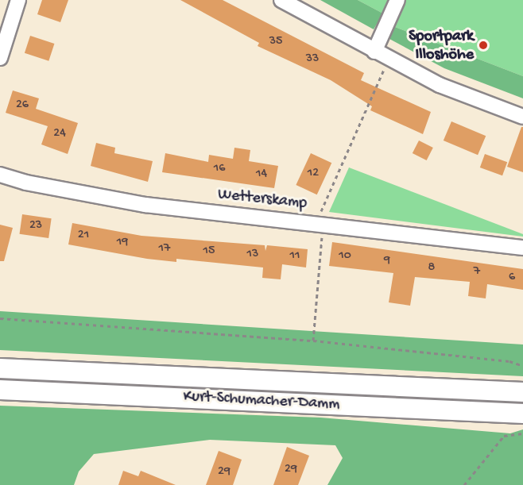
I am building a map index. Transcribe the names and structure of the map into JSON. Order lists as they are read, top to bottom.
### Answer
{
  "streets": {
    "main road": ["Kurt-Schumacher-Damm"],
    "street": ["Wetterskamp"]
  },
  "places": ["Sportpark Illoshöhe"],
  "house_numbers": [
    "35",
    "33",
    "26",
    "24",
    "16",
    "12",
    "14",
    "23",
    "21",
    "19",
    "17",
    "15",
    "13",
    "11",
    "10",
    "9",
    "8",
    "7",
    "6",
    "29",
    "29"
  ]
}
